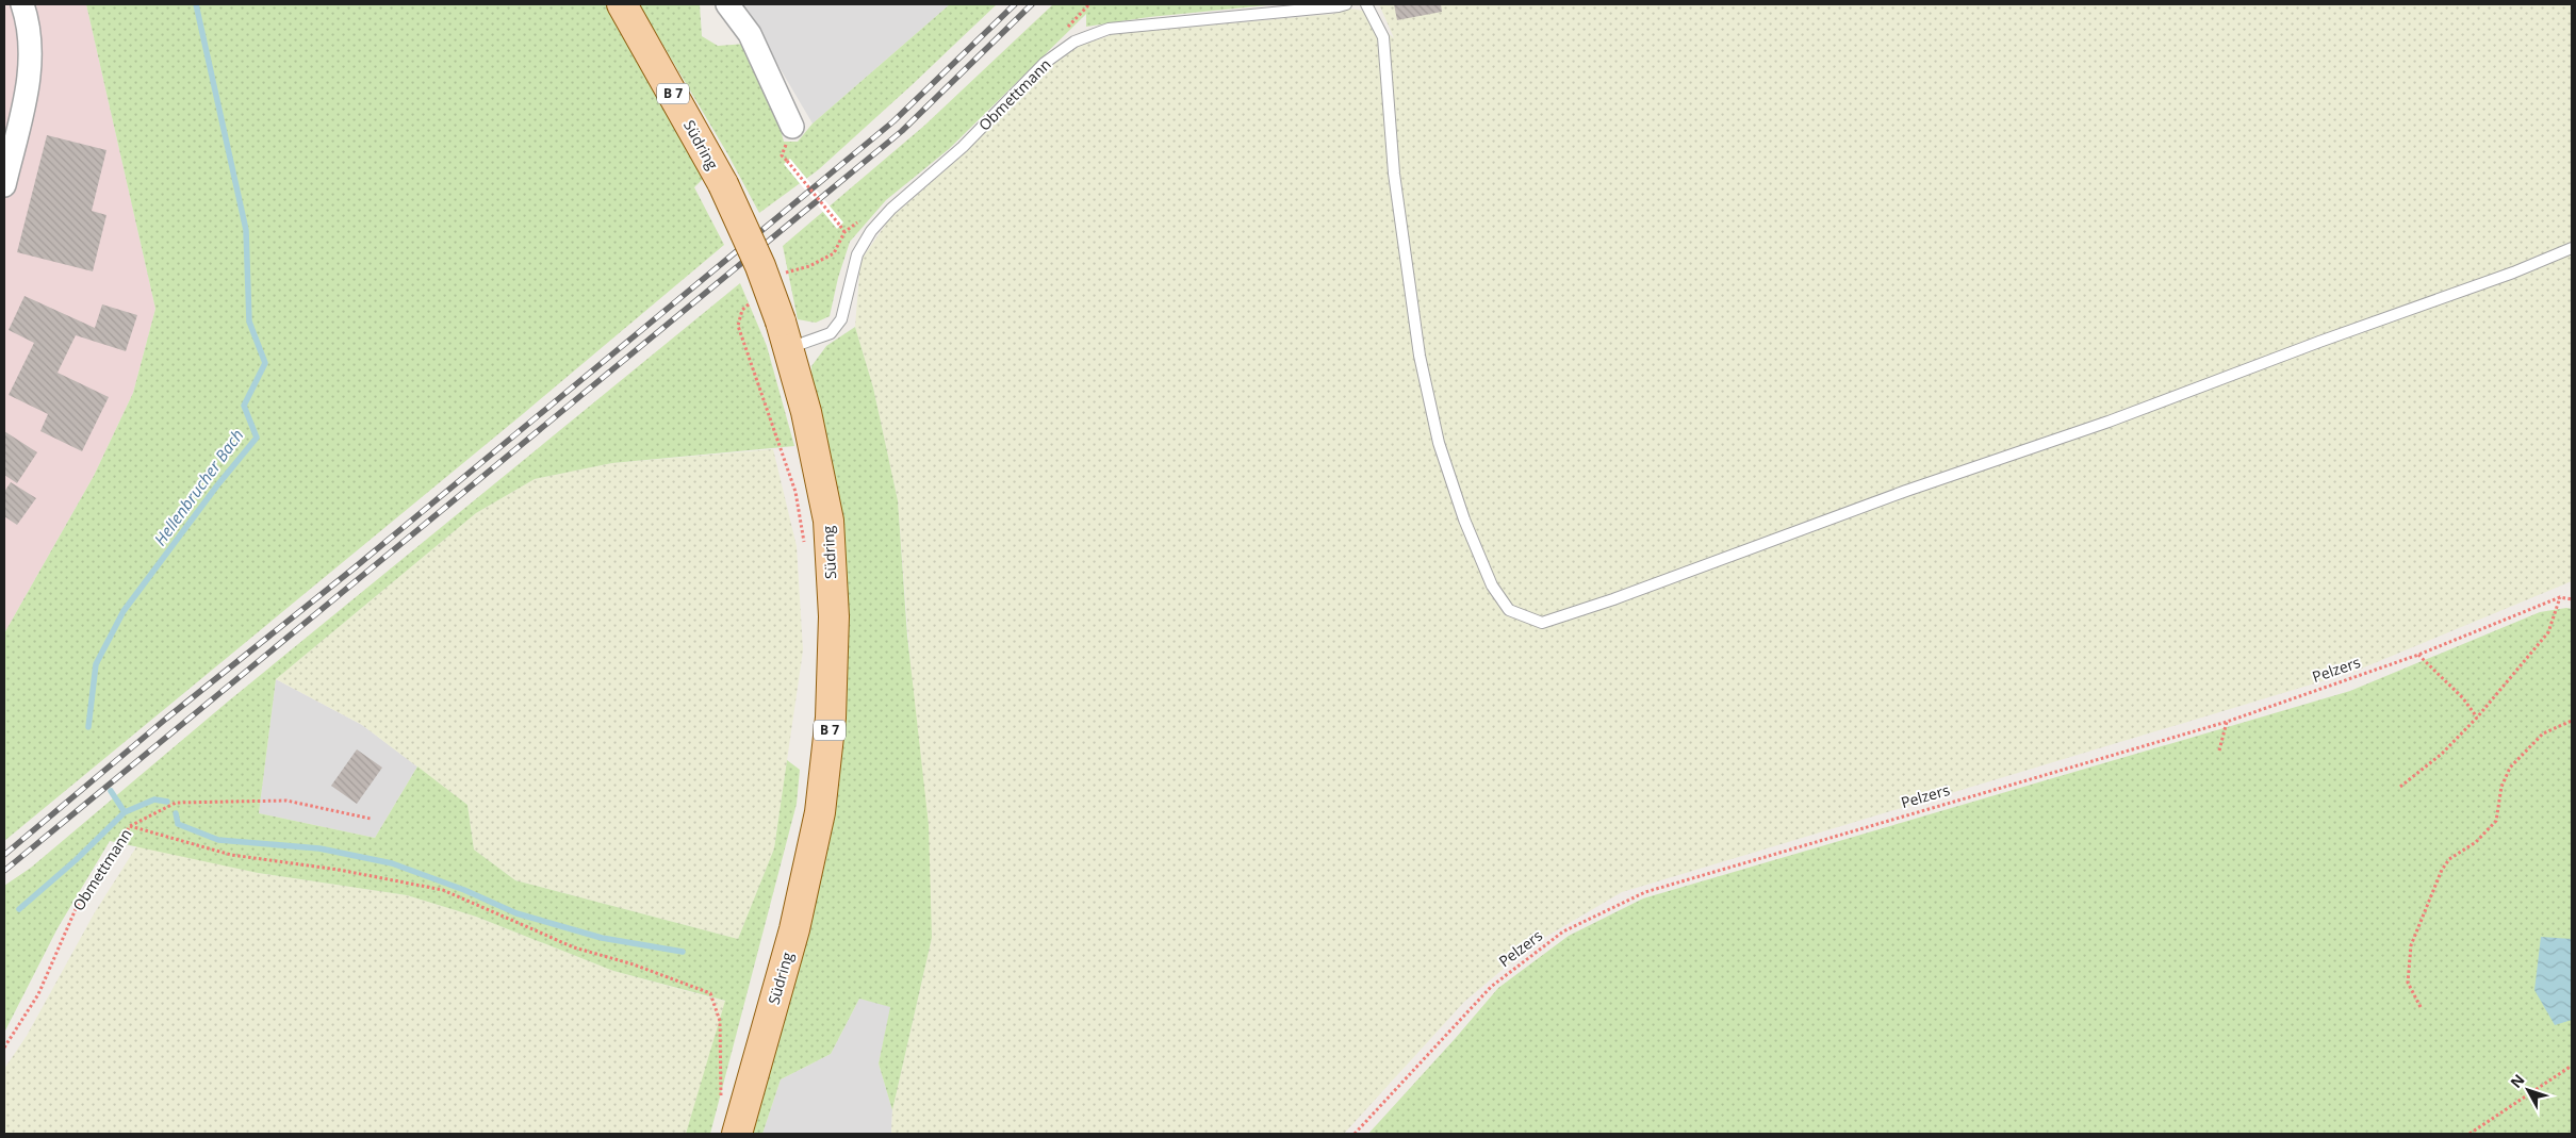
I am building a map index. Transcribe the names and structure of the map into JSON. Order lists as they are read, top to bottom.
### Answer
{
  "streets": {
    "main road": ["B 7", "Südring"],
    "lane": ["Obmettmann"],
    "path": ["Pelzers"]
  },
  "crossings": [
    ["Obmettmann", "Südring"]
  ],
  "water": ["Hellenbrucher Bach"],
  "north": "top left"
}
